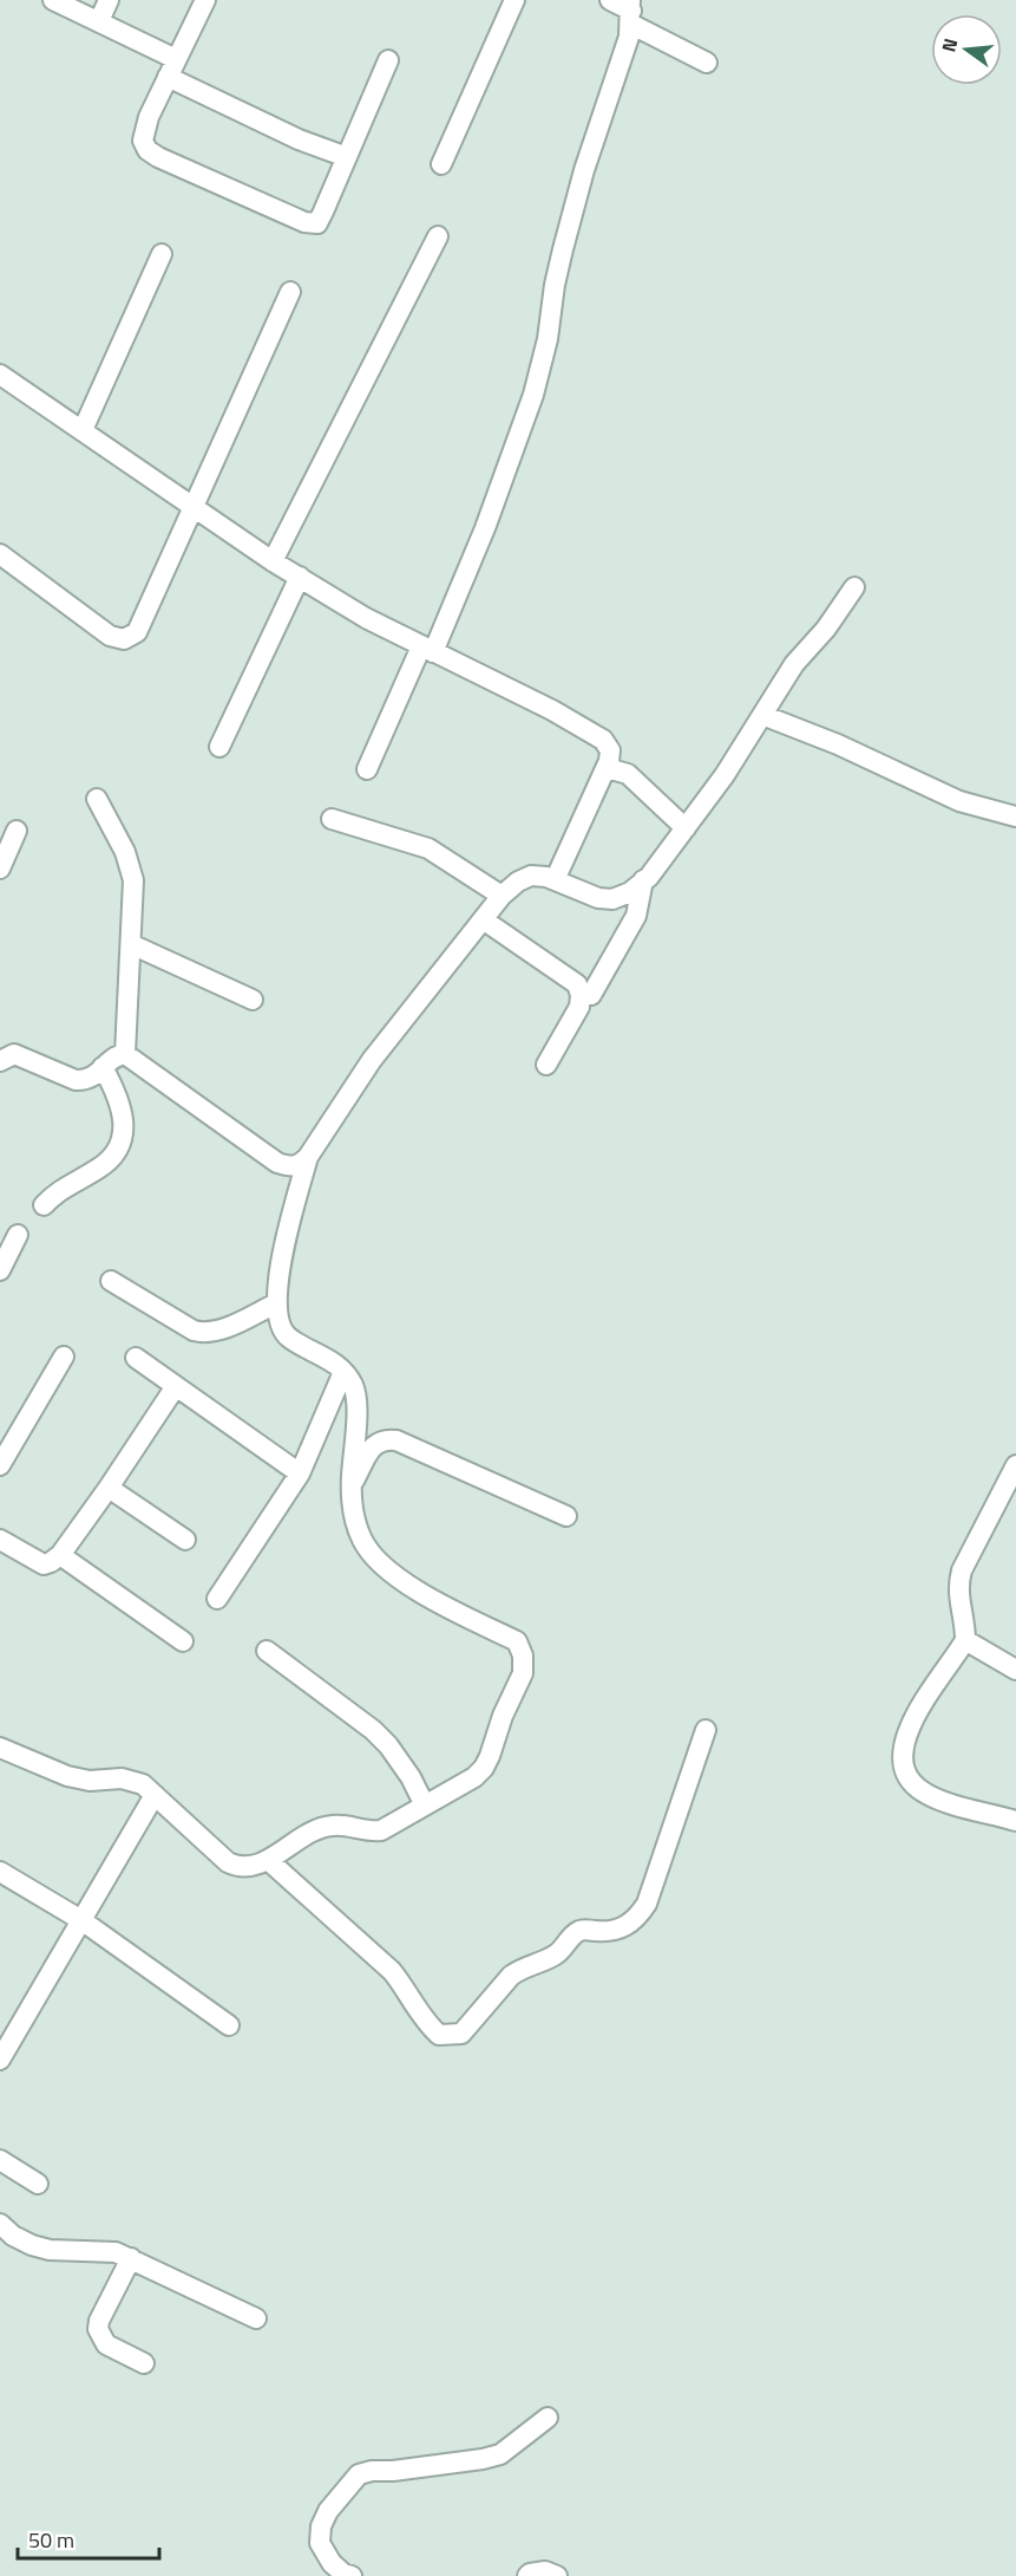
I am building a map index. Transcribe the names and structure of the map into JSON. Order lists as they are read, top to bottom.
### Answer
{
  "scale_bar": "50 m",
  "north": "left"
}
